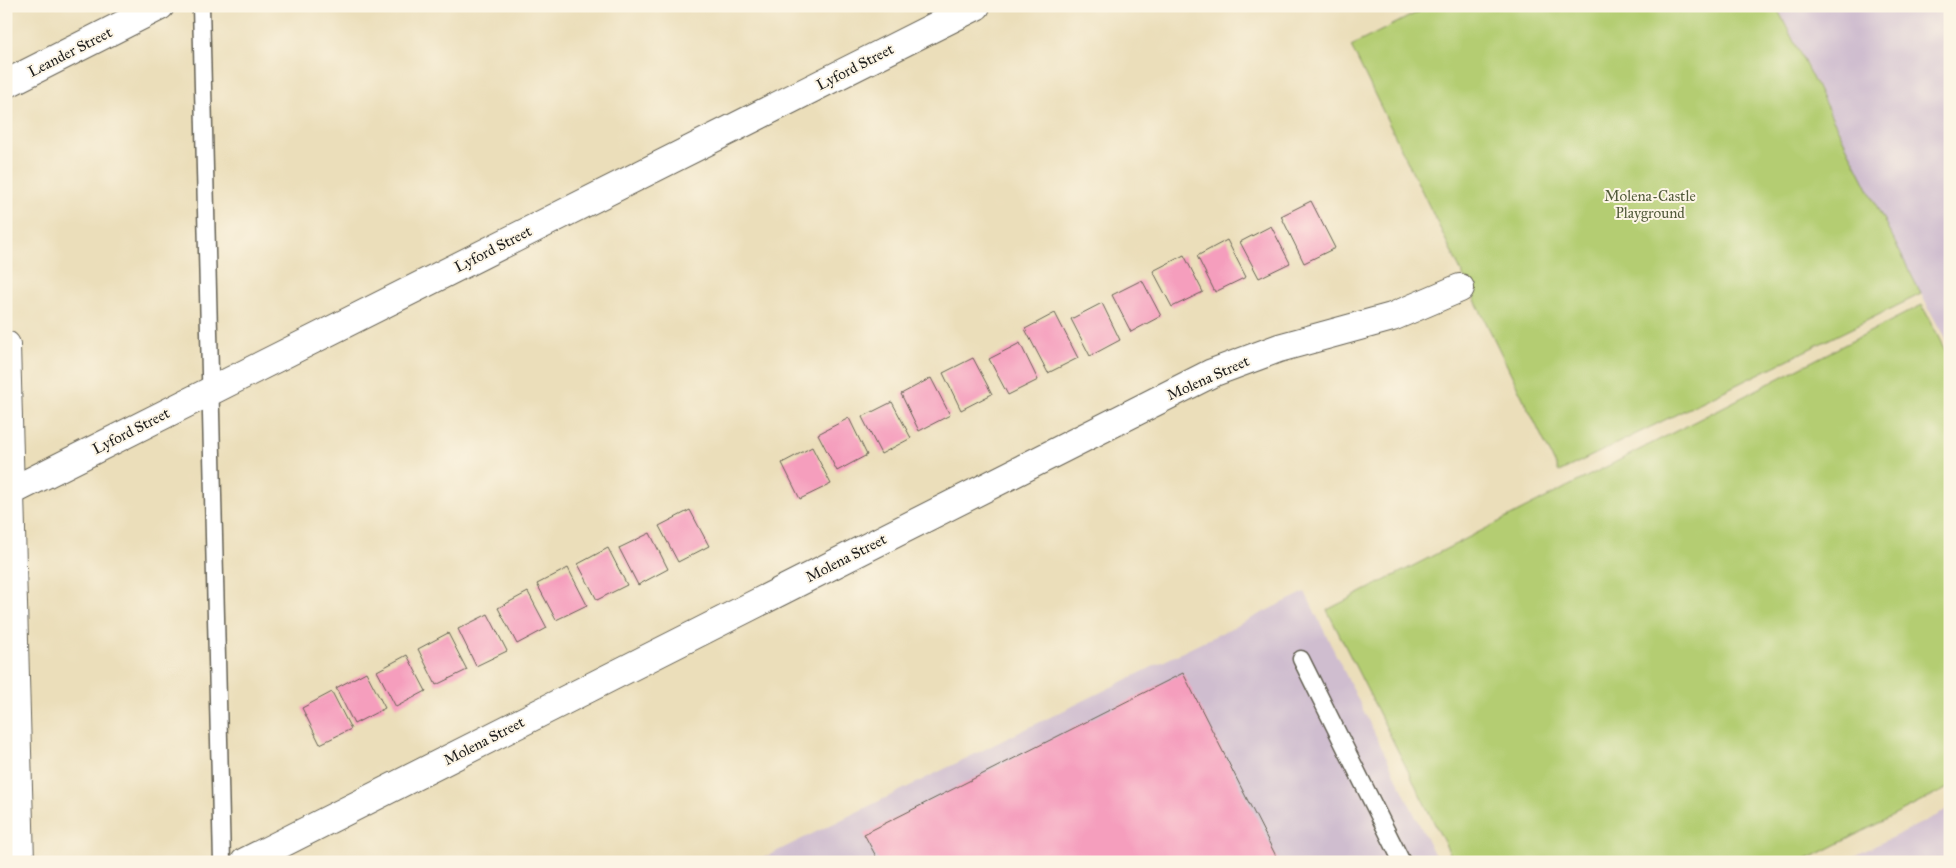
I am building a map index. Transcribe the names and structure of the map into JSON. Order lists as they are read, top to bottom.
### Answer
{
  "streets": {
    "street": ["Leander Street", "Lyford Street", "Molena Street"]
  },
  "parks": ["Molena-Castle Playground"]
}
